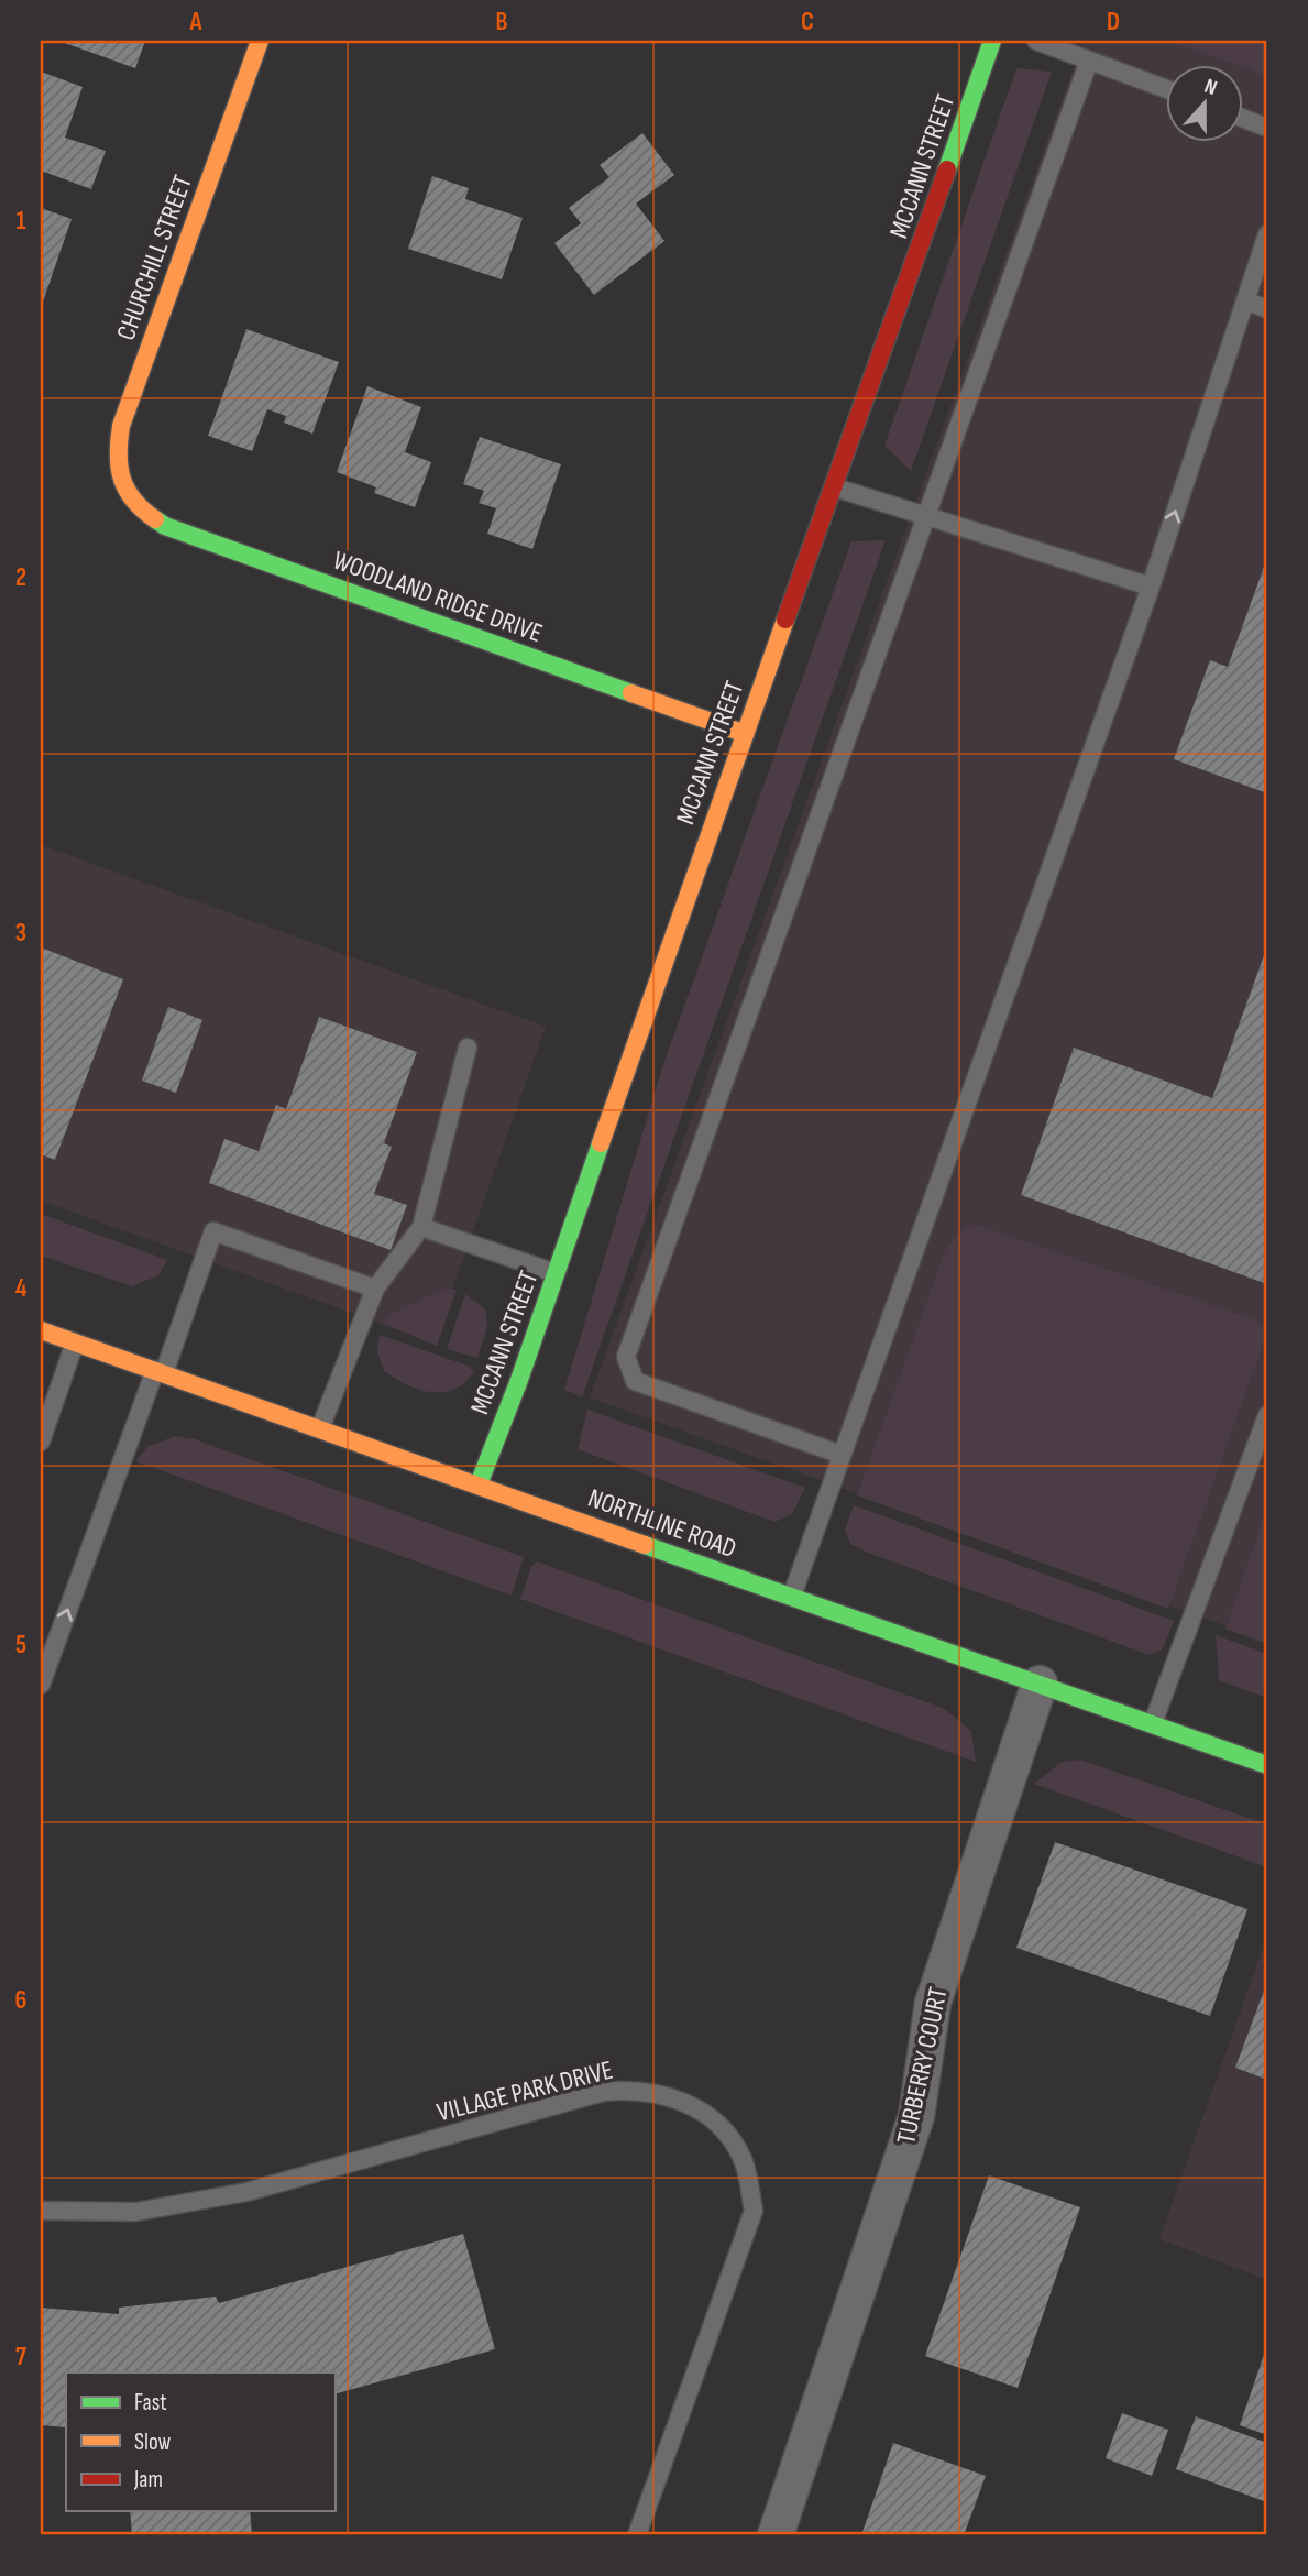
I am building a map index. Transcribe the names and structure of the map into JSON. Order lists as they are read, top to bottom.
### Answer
{
  "streets": {
    "street": [
      "MCCANN STREET",
      "CHURCHILL STREET",
      "WOODLAND RIDGE DRIVE",
      "NORTHLINE ROAD",
      "TURBERRY COURT"
    ],
    "lane": ["VILLAGE PARK DRIVE"]
  },
  "crossings": [
    ["MCCANN STREET", "WOODLAND RIDGE DRIVE"],
    ["MCCANN STREET", "NORTHLINE ROAD"],
    ["CHURCHILL STREET", "WOODLAND RIDGE DRIVE"],
    ["NORTHLINE ROAD", "TURBERRY COURT"]
  ],
  "legend": ["Fast", "Slow", "Jam"],
  "north": "top",
  "grid": {
    "columns": [
      "A",
      "B",
      "C",
      "D"
    ],
    "rows": [
      "1",
      "2",
      "3",
      "4",
      "5",
      "6",
      "7"
    ]
  }
}
